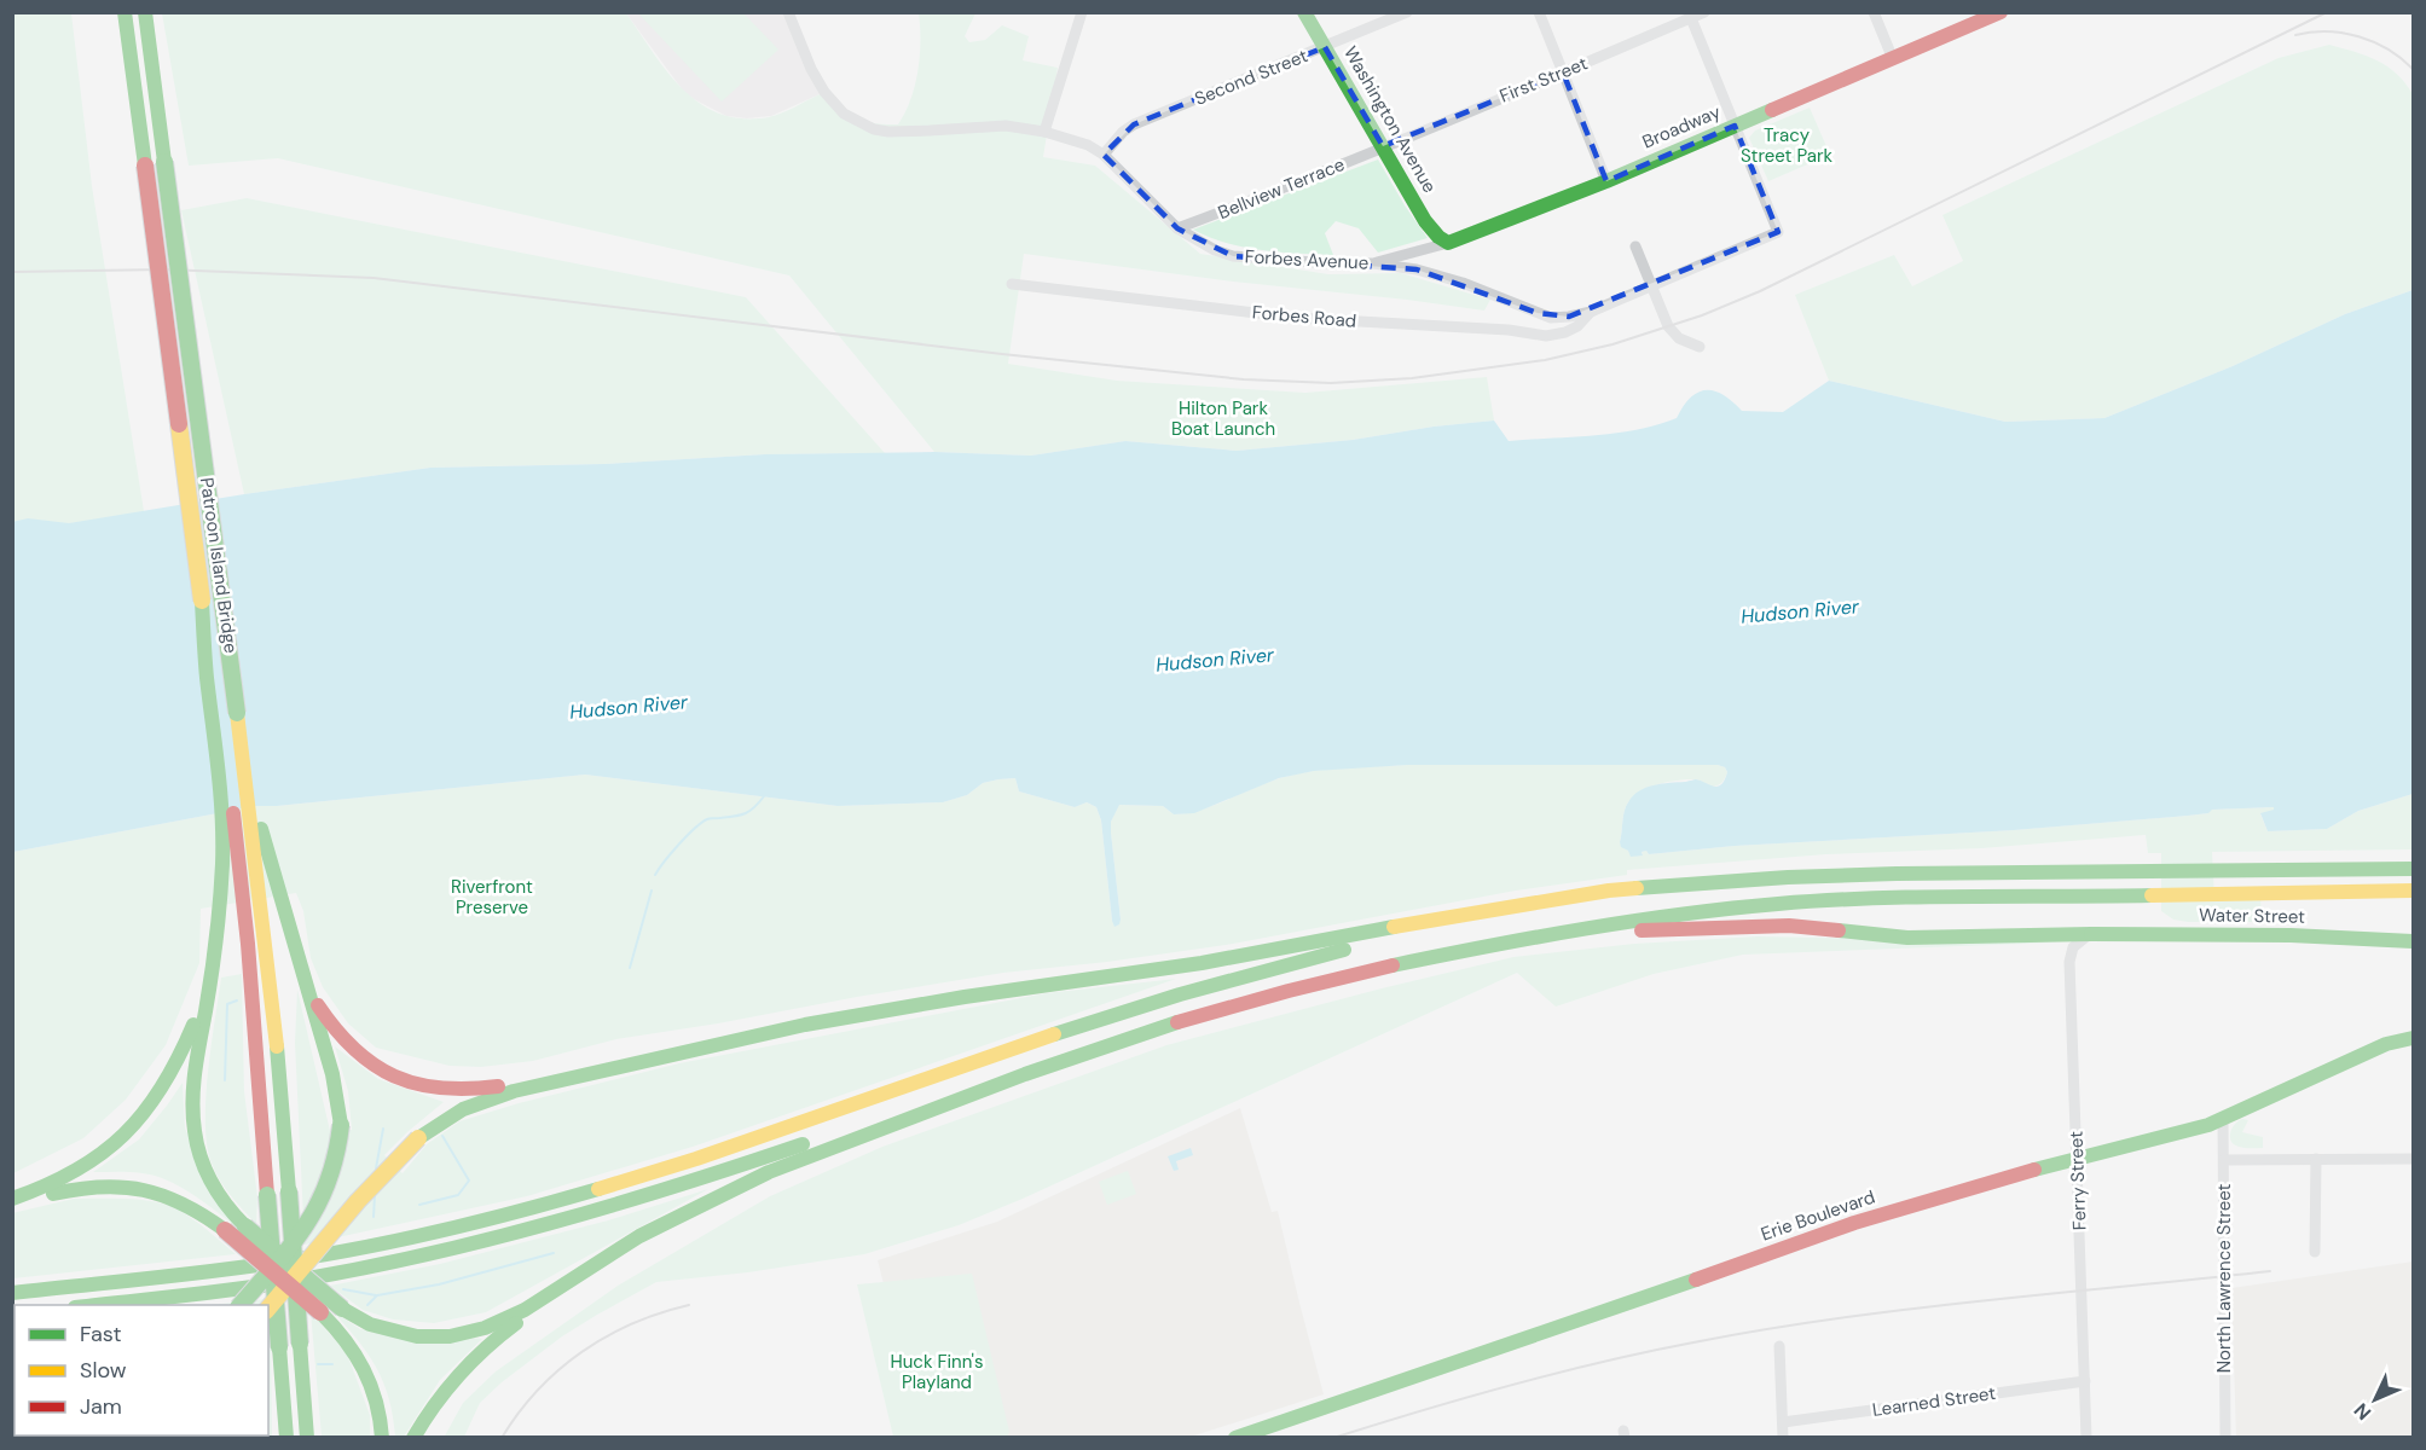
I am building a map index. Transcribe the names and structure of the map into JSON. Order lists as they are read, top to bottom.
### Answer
{
  "streets": {
    "main road": [
      "Washington Avenue",
      "Broadway",
      "Patroon Island Bridge",
      "Water Street",
      "Erie Boulevard"
    ],
    "street": [
      "Second Street",
      "First Street",
      "Bellview Terrace",
      "Forbes Avenue",
      "Forbes Road",
      "Ferry Street",
      "North Lawrence Street",
      "Learned Street"
    ]
  },
  "crossings": [
    ["Second Street", "Washington Avenue"],
    ["Second Street", "Forbes Avenue"],
    ["First Street", "Washington Avenue"],
    ["First Street", "Bellview Terrace"],
    ["Washington Avenue", "Broadway"],
    ["Washington Avenue", "Bellview Terrace"],
    ["Broadway", "Forbes Avenue"],
    ["Bellview Terrace", "Forbes Avenue"],
    ["Forbes Avenue", "Forbes Road"],
    ["Water Street", "Ferry Street"],
    ["Ferry Street", "Erie Boulevard"],
    ["Ferry Street", "Learned Street"],
    ["Erie Boulevard", "North Lawrence Street"]
  ],
  "water": ["Hudson River"],
  "parks": [
    "Tracy Street Park",
    "Hilton Park Boat Launch",
    "Riverfront Preserve",
    "Huck Finn's Playland"
  ],
  "legend": ["Fast", "Slow", "Jam"],
  "north": "bottom left"
}
